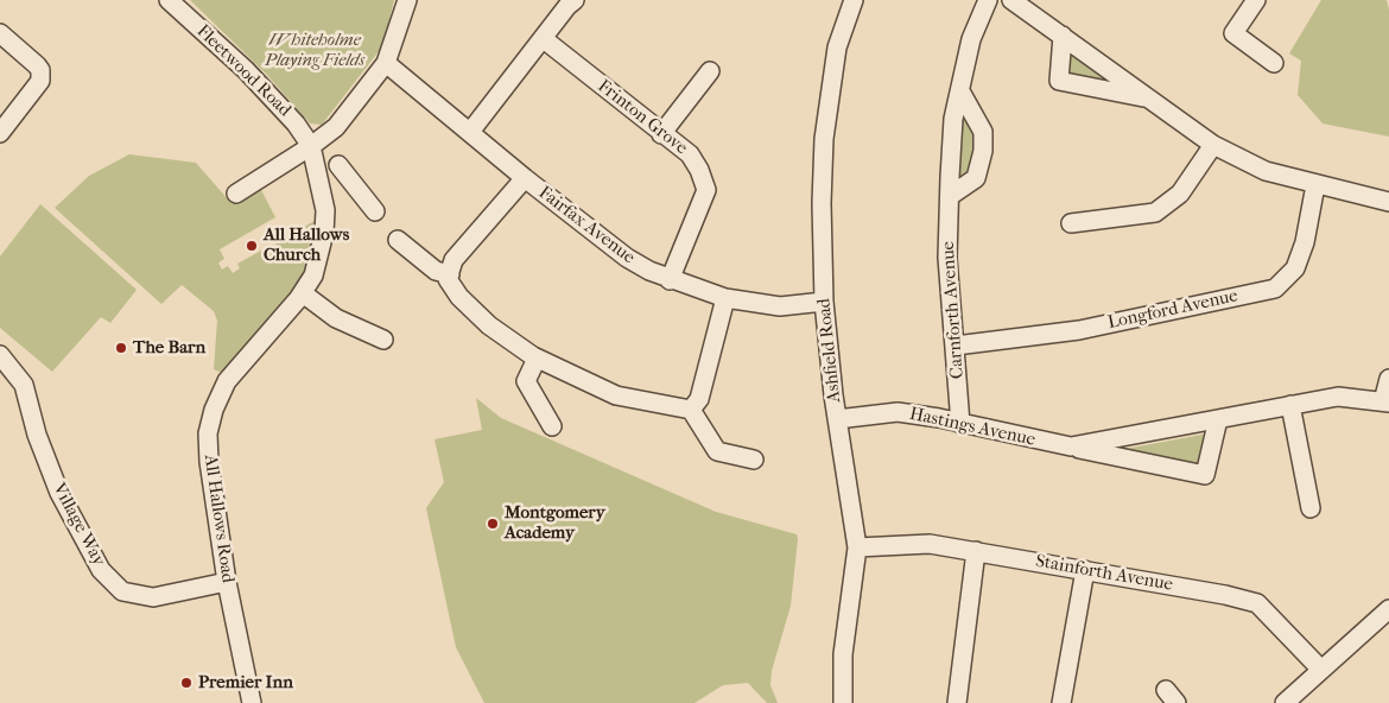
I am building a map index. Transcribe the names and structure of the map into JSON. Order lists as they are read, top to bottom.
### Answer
{
  "streets": {
    "street": [
      "Fleetwood Road",
      "Frinton Grove",
      "Fairfax Avenue",
      "Carnforth Avenue",
      "Longford Avenue",
      "Ashfield Road",
      "Hastings Avenue",
      "All Hallows Road",
      "Village Way",
      "Stainforth Avenue"
    ]
  },
  "crossings": [
    ["Fleetwood Road", "All Hallows Road"],
    ["Frinton Grove", "Fairfax Avenue"],
    ["Fairfax Avenue", "Ashfield Road"],
    ["Carnforth Avenue", "Longford Avenue"],
    ["Carnforth Avenue", "Hastings Avenue"],
    ["Ashfield Road", "Hastings Avenue"],
    ["Ashfield Road", "Stainforth Avenue"],
    ["All Hallows Road", "Village Way"]
  ],
  "parks": ["Whiteholme Playing Fields"],
  "places": [
    "All Hallows Church",
    "The Barn",
    "Montgomery Academy",
    "Premier Inn"
  ]
}
